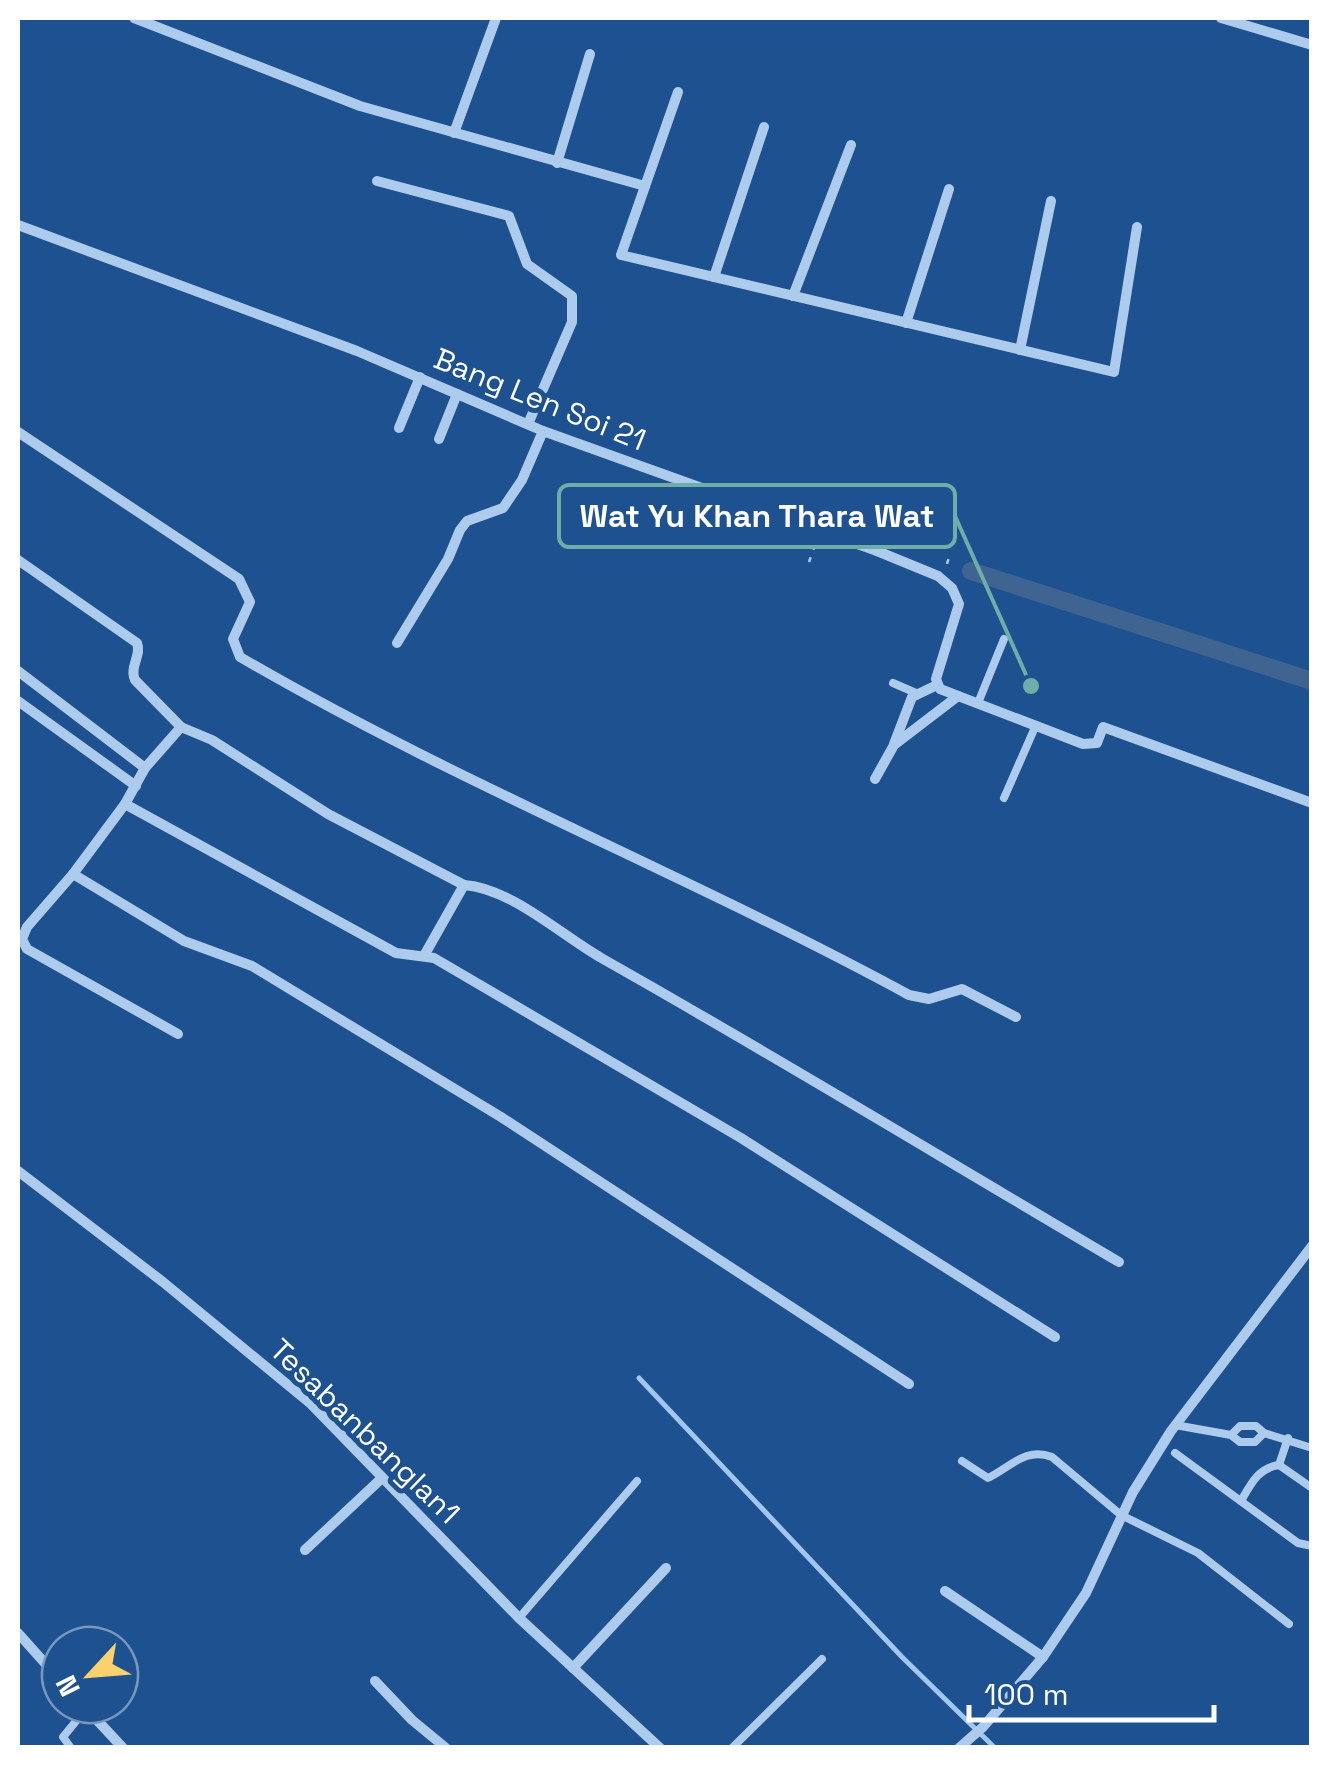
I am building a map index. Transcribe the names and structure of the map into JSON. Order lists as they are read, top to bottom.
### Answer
{
  "streets": {
    "street": ["Bang Len Soi 21", "Tesabanbanglan1"]
  },
  "places": ["Wat Yu Khan Thara Wat"],
  "scale_bar": "100 m",
  "north": "bottom left"
}
